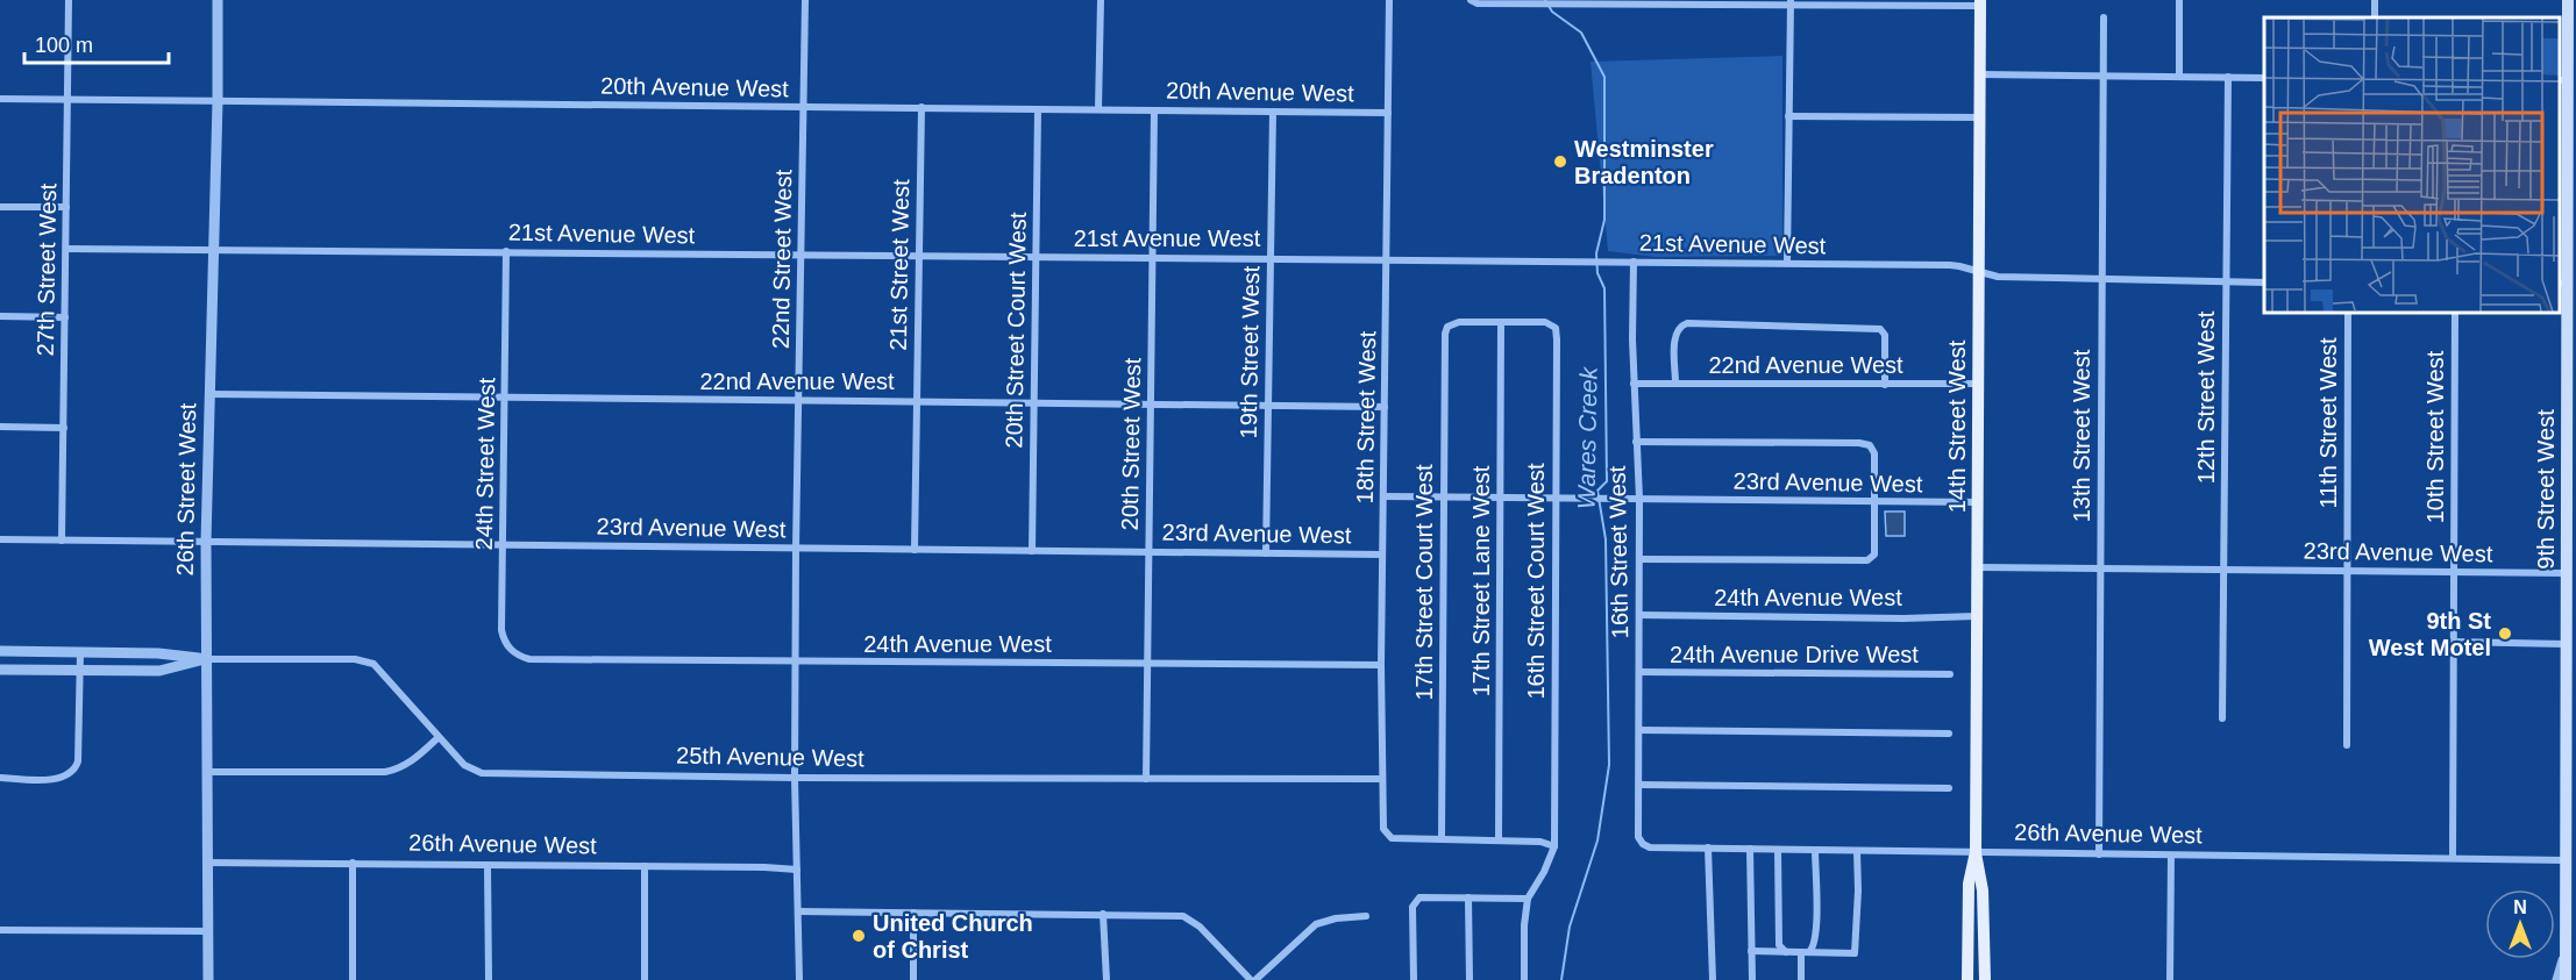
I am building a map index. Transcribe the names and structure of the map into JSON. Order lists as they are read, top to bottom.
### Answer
{
  "streets": {
    "main road": ["14th Street West", "9th Street West"],
    "street": [
      "20th Avenue West",
      "21st Avenue West",
      "22nd Street West",
      "21st Street West",
      "27th Street West",
      "20th Street Court West",
      "19th Street West",
      "22nd Avenue West",
      "12th Street West",
      "18th Street West",
      "11th Street West",
      "13th Street West",
      "10th Street West",
      "20th Street West",
      "24th Street West",
      "23rd Avenue West",
      "26th Street West",
      "16th Street West",
      "17th Street Lane West",
      "16th Street Court West",
      "17th Street Court West",
      "24th Avenue West",
      "24th Avenue Drive West",
      "25th Avenue West",
      "26th Avenue West"
    ]
  },
  "crossings": [
    ["20th Avenue West", "22nd Street West"],
    ["20th Avenue West", "21st Street West"],
    ["20th Avenue West", "27th Street West"],
    ["20th Avenue West", "20th Street Court West"],
    ["20th Avenue West", "19th Street West"],
    ["20th Avenue West", "18th Street West"],
    ["20th Avenue West", "20th Street West"],
    ["20th Avenue West", "26th Street West"],
    ["21st Avenue West", "22nd Street West"],
    ["21st Avenue West", "21st Street West"],
    ["21st Avenue West", "27th Street West"],
    ["21st Avenue West", "20th Street Court West"],
    ["21st Avenue West", "19th Street West"],
    ["21st Avenue West", "12th Street West"],
    ["21st Avenue West", "18th Street West"],
    ["21st Avenue West", "14th Street West"],
    ["21st Avenue West", "13th Street West"],
    ["21st Avenue West", "20th Street West"],
    ["21st Avenue West", "24th Street West"],
    ["21st Avenue West", "26th Street West"],
    ["21st Avenue West", "16th Street West"],
    ["22nd Street West", "22nd Avenue West"],
    ["22nd Street West", "23rd Avenue West"],
    ["22nd Street West", "24th Avenue West"],
    ["22nd Street West", "25th Avenue West"],
    ["22nd Street West", "26th Avenue West"],
    ["21st Street West", "22nd Avenue West"],
    ["21st Street West", "23rd Avenue West"],
    ["27th Street West", "23rd Avenue West"],
    ["20th Street Court West", "22nd Avenue West"],
    ["20th Street Court West", "23rd Avenue West"],
    ["19th Street West", "22nd Avenue West"],
    ["19th Street West", "23rd Avenue West"],
    ["22nd Avenue West", "18th Street West"],
    ["22nd Avenue West", "14th Street West"],
    ["22nd Avenue West", "20th Street West"],
    ["22nd Avenue West", "24th Street West"],
    ["22nd Avenue West", "26th Street West"],
    ["22nd Avenue West", "16th Street West"],
    ["12th Street West", "23rd Avenue West"],
    ["18th Street West", "23rd Avenue West"],
    ["18th Street West", "17th Street Court West"],
    ["18th Street West", "24th Avenue West"],
    ["18th Street West", "25th Avenue West"],
    ["11th Street West", "23rd Avenue West"],
    ["14th Street West", "23rd Avenue West"],
    ["14th Street West", "24th Avenue West"],
    ["14th Street West", "26th Avenue West"],
    ["13th Street West", "23rd Avenue West"],
    ["13th Street West", "26th Avenue West"],
    ["10th Street West", "23rd Avenue West"],
    ["10th Street West", "26th Avenue West"],
    ["20th Street West", "23rd Avenue West"],
    ["20th Street West", "24th Avenue West"],
    ["20th Street West", "25th Avenue West"],
    ["24th Street West", "23rd Avenue West"],
    ["24th Street West", "24th Avenue West"],
    ["23rd Avenue West", "26th Street West"],
    ["23rd Avenue West", "9th Street West"],
    ["23rd Avenue West", "16th Street West"],
    ["23rd Avenue West", "17th Street Lane West"],
    ["23rd Avenue West", "16th Street Court West"],
    ["23rd Avenue West", "17th Street Court West"],
    ["26th Street West", "25th Avenue West"],
    ["26th Street West", "26th Avenue West"],
    ["9th Street West", "26th Avenue West"],
    ["16th Street West", "24th Avenue West"],
    ["16th Street West", "24th Avenue Drive West"],
    ["16th Street West", "26th Avenue West"],
    ["17th Street Lane West", "16th Street Court West"],
    ["17th Street Lane West", "17th Street Court West"],
    ["16th Street Court West", "17th Street Court West"]
  ],
  "water": ["Wares Creek"],
  "places": ["Westminster Bradenton", "9th St West Motel", "United Church of Christ"],
  "scale_bar": "100 m",
  "north": "top"
}
